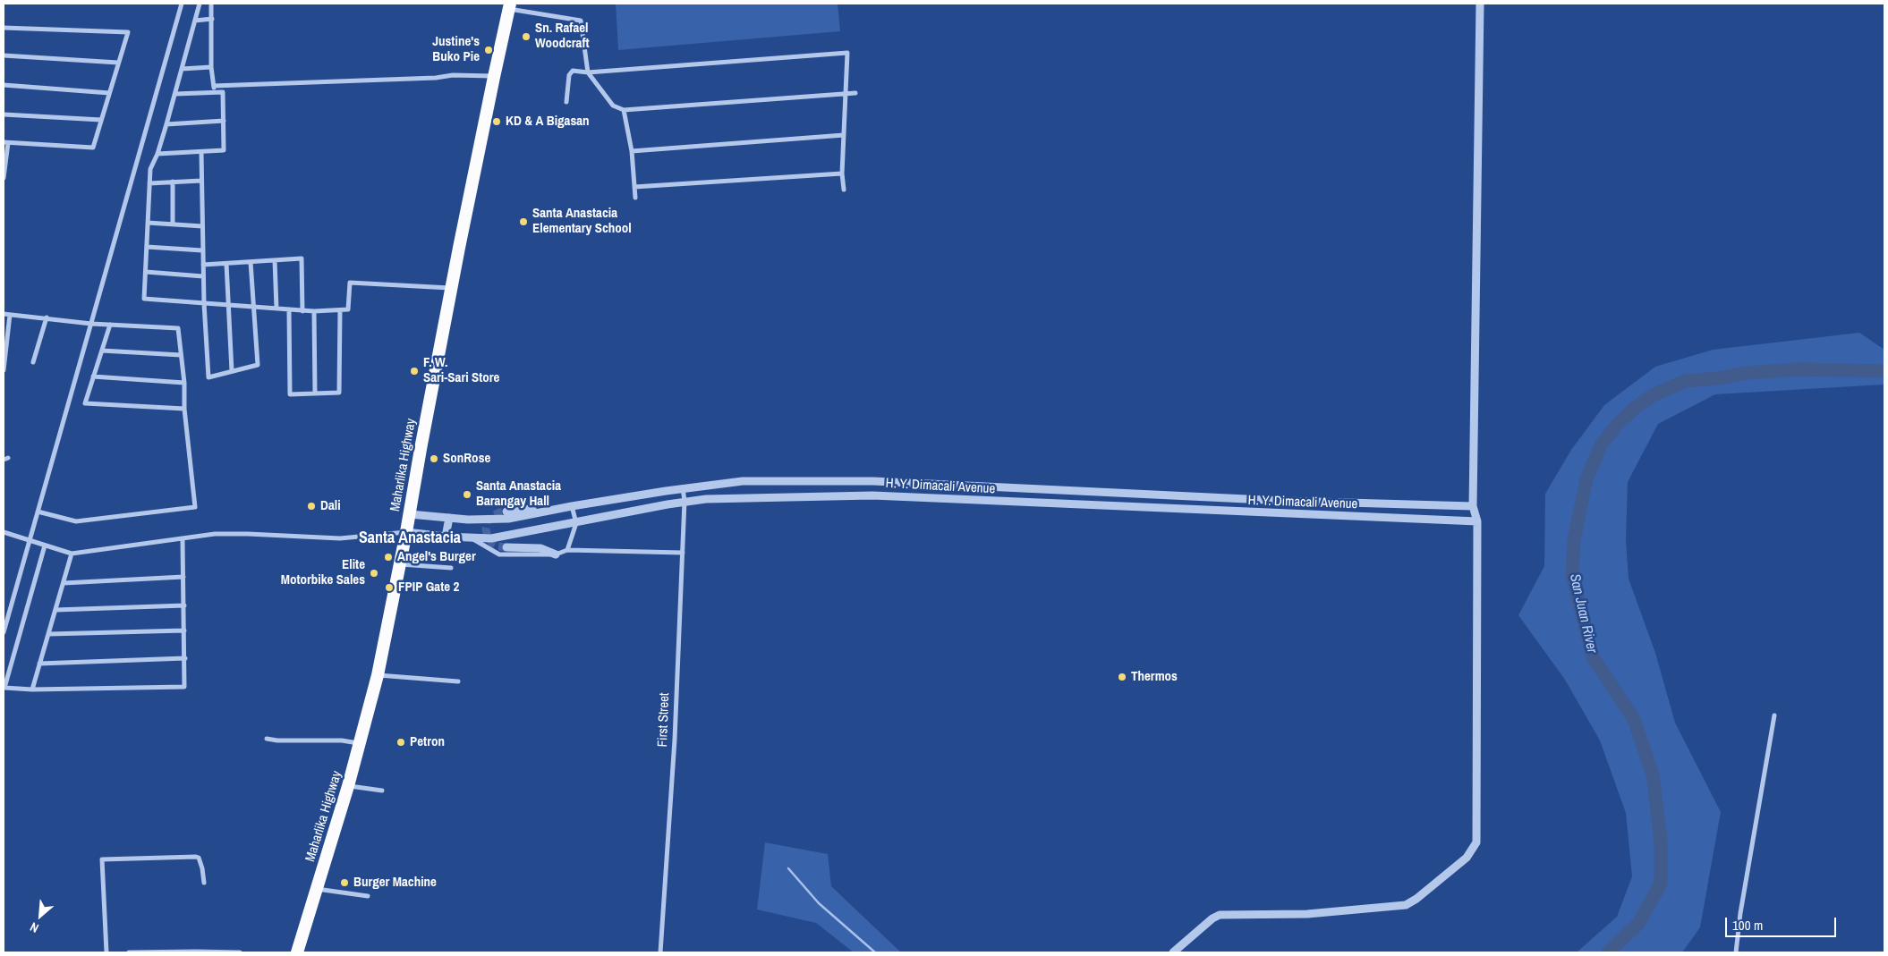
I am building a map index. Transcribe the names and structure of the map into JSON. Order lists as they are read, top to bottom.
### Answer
{
  "streets": {
    "highway": ["Maharlika Highway"],
    "street": ["H. Y. Dimacali Avenue", "First Street"]
  },
  "crossings": [
    ["Maharlika Highway", "H. Y. Dimacali Avenue"],
    ["H. Y. Dimacali Avenue", "First Street"]
  ],
  "districts": ["Santa Anastacia"],
  "water": ["San Juan River"],
  "places": [
    "Sn. Rafael Woodcraft",
    "Justine's Buko Pie",
    "KD & A Bigasan",
    "Santa Anastacia Elementary School",
    "F. W. Sari-Sari Store",
    "SonRose",
    "Santa Anastacia Barangay Hall",
    "Dali",
    "Angel's Burger",
    "Elite Motorbike Sales",
    "FPIP Gate 2",
    "Thermos",
    "Petron",
    "Burger Machine"
  ],
  "scale_bar": "100 m",
  "north": "bottom left"
}
